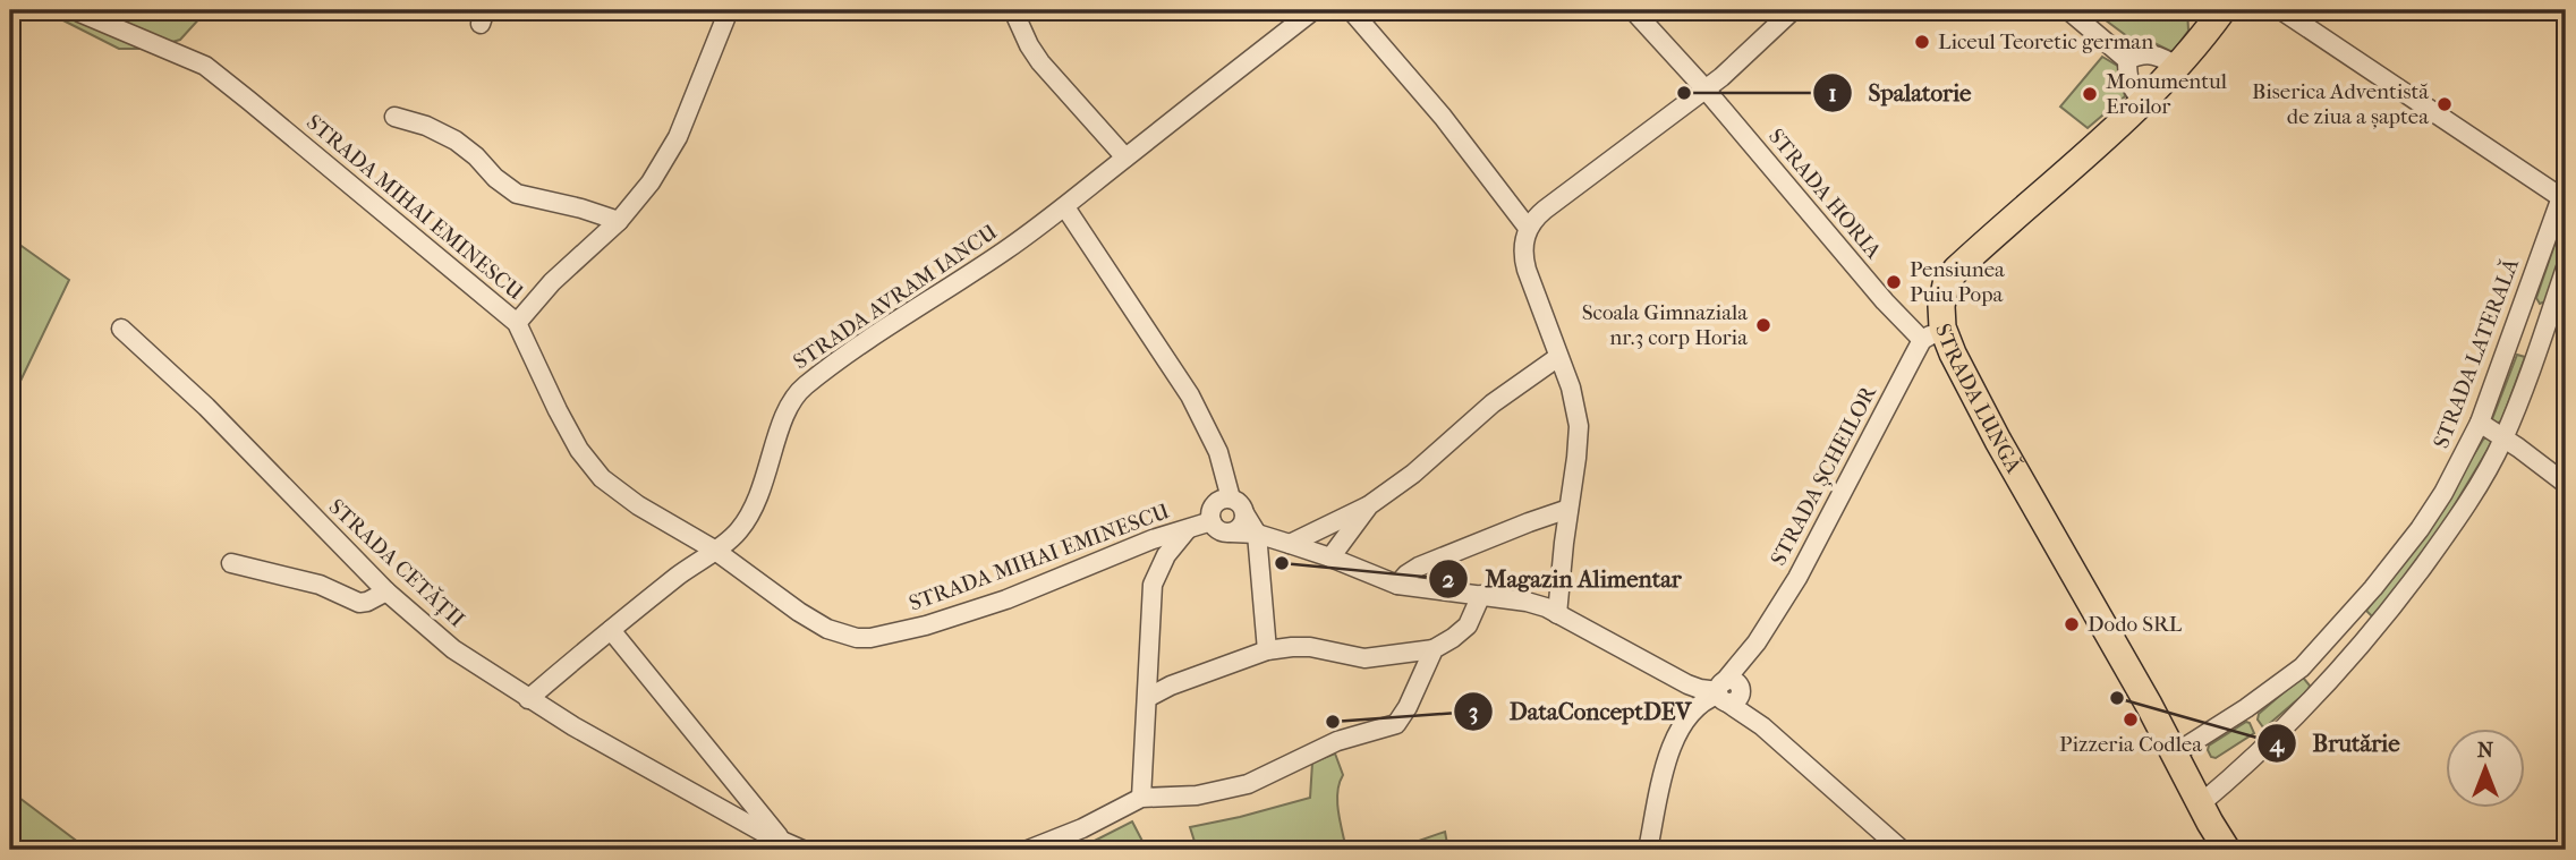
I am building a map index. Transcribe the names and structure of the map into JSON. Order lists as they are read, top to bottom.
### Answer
{
  "streets": {
    "highway": ["STRADA LUNGĂ"],
    "street": [
      "STRADA HORIA",
      "STRADA MIHAI EMINESCU",
      "STRADA AVRAM IANCU",
      "STRADA LATERALĂ",
      "STRADA ȘCHEILOR",
      "STRADA CETĂȚII"
    ]
  },
  "crossings": [
    ["STRADA HORIA", "STRADA LUNGĂ"],
    ["STRADA HORIA", "STRADA ȘCHEILOR"],
    ["STRADA MIHAI EMINESCU", "STRADA AVRAM IANCU"],
    ["STRADA AVRAM IANCU", "STRADA CETĂȚII"],
    ["STRADA LATERALĂ", "STRADA LUNGĂ"],
    ["STRADA LUNGĂ", "STRADA ȘCHEILOR"]
  ],
  "places": [
    "Liceul Teoretic german",
    "Spalatorie",
    "Monumentul Eroilor",
    "Biserica Adventistă de ziua a șaptea",
    "Pensiunea Puiu Popa",
    "Scoala Gimnaziala nr.3 corp Horia",
    "Magazin Alimentar",
    "Dodo SRL",
    "Brutărie",
    "Pizzeria Codlea",
    "DataConceptDEV"
  ],
  "north": "top"
}
